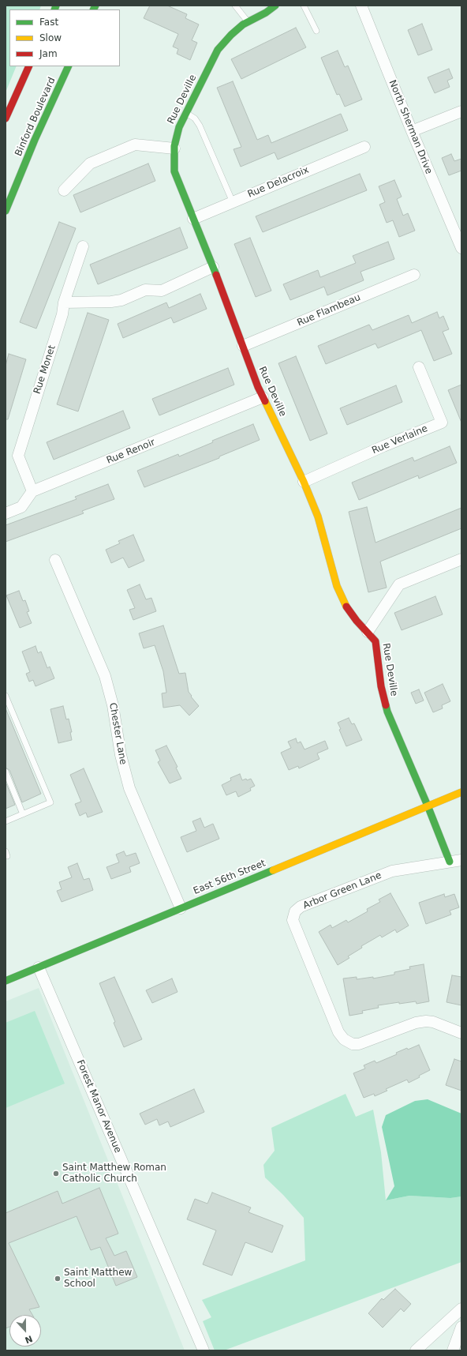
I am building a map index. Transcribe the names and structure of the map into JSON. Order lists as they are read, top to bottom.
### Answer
{
  "streets": {
    "street": [
      "Rue Deville",
      "Binford Boulevard",
      "North Sherman Drive",
      "Rue Delacroix",
      "Rue Flambeau",
      "Rue Monet",
      "Rue Verlaine",
      "Rue Renoir",
      "Chester Lane",
      "East 56th Street",
      "Arbor Green Lane",
      "Forest Manor Avenue"
    ]
  },
  "crossings": [
    ["Rue Deville", "Rue Delacroix"],
    ["Rue Deville", "Rue Flambeau"],
    ["Rue Deville", "Rue Verlaine"],
    ["Rue Deville", "Rue Renoir"],
    ["Rue Deville", "East 56th Street"],
    ["Rue Deville", "Arbor Green Lane"],
    ["Rue Monet", "Rue Renoir"],
    ["Chester Lane", "East 56th Street"],
    ["East 56th Street", "Forest Manor Avenue"]
  ],
  "places": ["Saint Matthew Roman Catholic Church", "Saint Matthew School"],
  "legend": ["Fast", "Slow", "Jam"],
  "north": "bottom"
}
